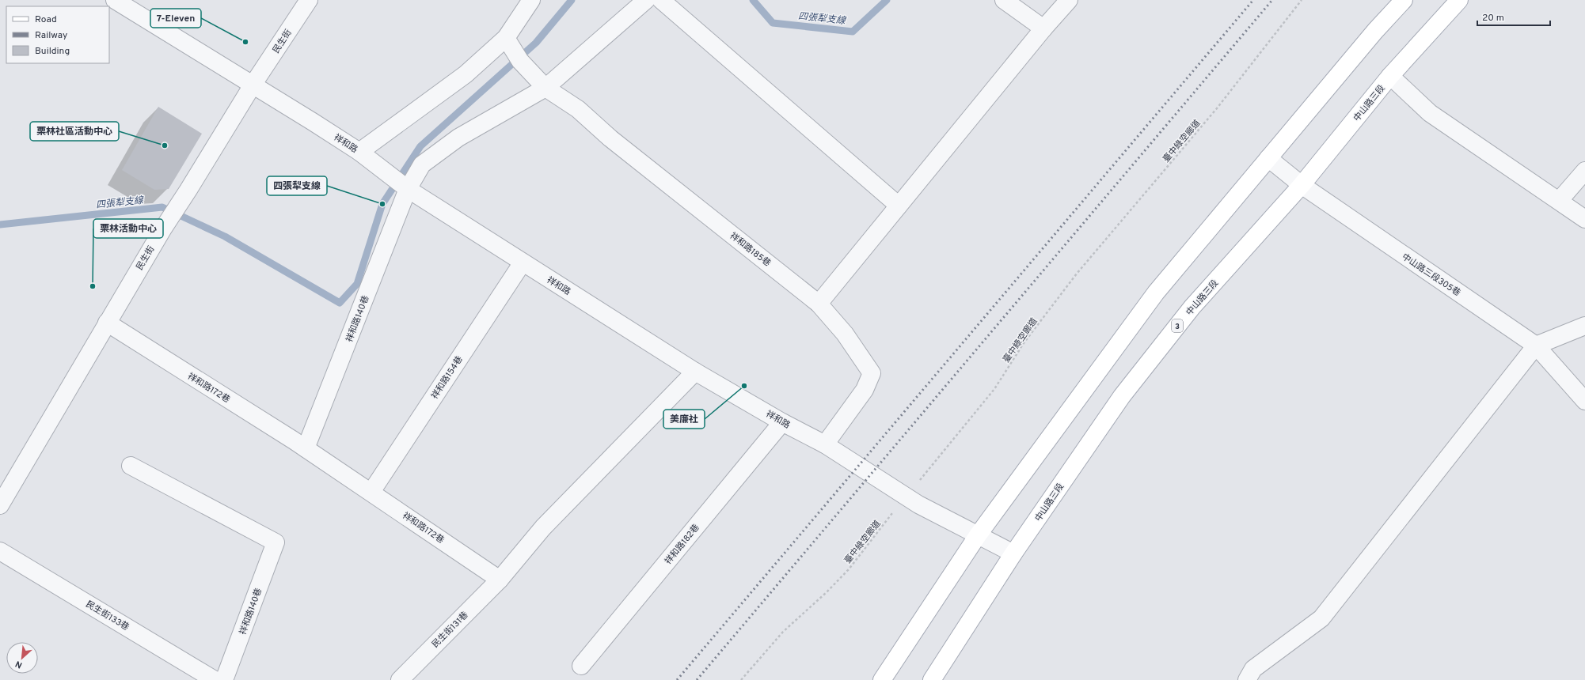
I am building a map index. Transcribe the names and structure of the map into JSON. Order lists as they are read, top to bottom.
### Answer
{
  "streets": {
    "main road": ["中山路三段", "3"],
    "street": [
      "民生街",
      "祥和路",
      "祥和路185巷",
      "中山路三段305巷",
      "祥和路140巷",
      "祥和路154巷",
      "祥和路172巷",
      "祥和路182巷",
      "民生街133巷",
      "民生街131巷"
    ],
    "path": ["臺中綠空廊道"]
  },
  "crossings": [
    ["民生街", "祥和路"],
    ["民生街", "祥和路172巷"],
    ["中山路三段", "祥和路"],
    ["中山路三段", "中山路三段305巷"],
    ["臺中綠空廊道", "祥和路"],
    ["祥和路", "祥和路185巷"],
    ["祥和路", "祥和路140巷"],
    ["祥和路", "祥和路154巷"],
    ["祥和路", "祥和路182巷"],
    ["祥和路185巷", "祥和路140巷"],
    ["祥和路140巷", "祥和路172巷"],
    ["祥和路154巷", "祥和路172巷"],
    ["祥和路172巷", "民生街131巷"]
  ],
  "water": ["四張犁支線"],
  "places": [
    "7-Eleven",
    "栗林社區活動中心",
    "四張犁支線",
    "栗林活動中心",
    "美廉社"
  ],
  "legend": ["Road", "Railway", "Building"],
  "scale_bar": "20 m",
  "north": "bottom left"
}
